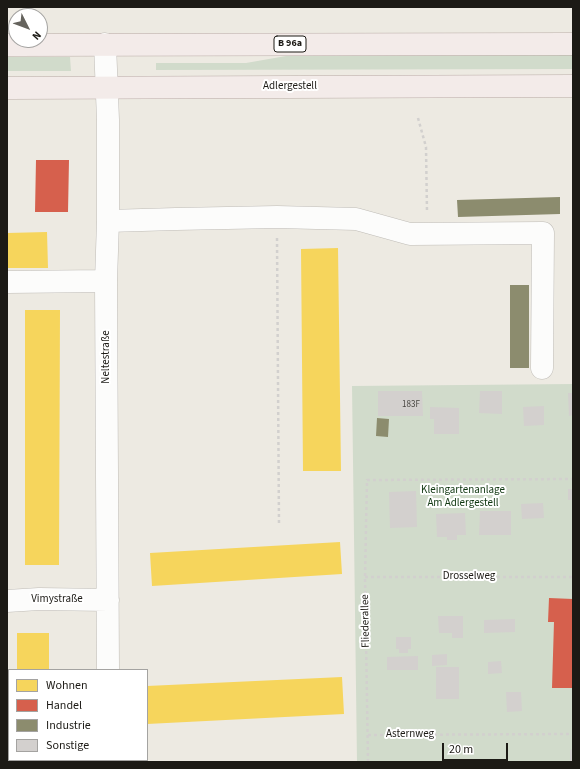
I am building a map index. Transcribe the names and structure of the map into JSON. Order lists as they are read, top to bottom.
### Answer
{
  "streets": {
    "main road": ["B 96a", "Adlergestell"],
    "street": ["Neltestraße", "Vimystraße"],
    "path": ["Drosselweg", "Fliederallee", "Asternweg"]
  },
  "crossings": [
    ["B 96a", "Neltestraße"],
    ["Adlergestell", "Neltestraße"],
    ["Neltestraße", "Vimystraße"],
    ["Drosselweg", "Fliederallee"],
    ["Fliederallee", "Asternweg"]
  ],
  "parks": ["Kleingartenanlage Am Adlergestell"],
  "house_numbers": ["183F"],
  "legend": [
    "Wohnen",
    "Handel",
    "Industrie",
    "Sonstige"
  ],
  "scale_bar": "20 m",
  "north": "bottom right"
}
